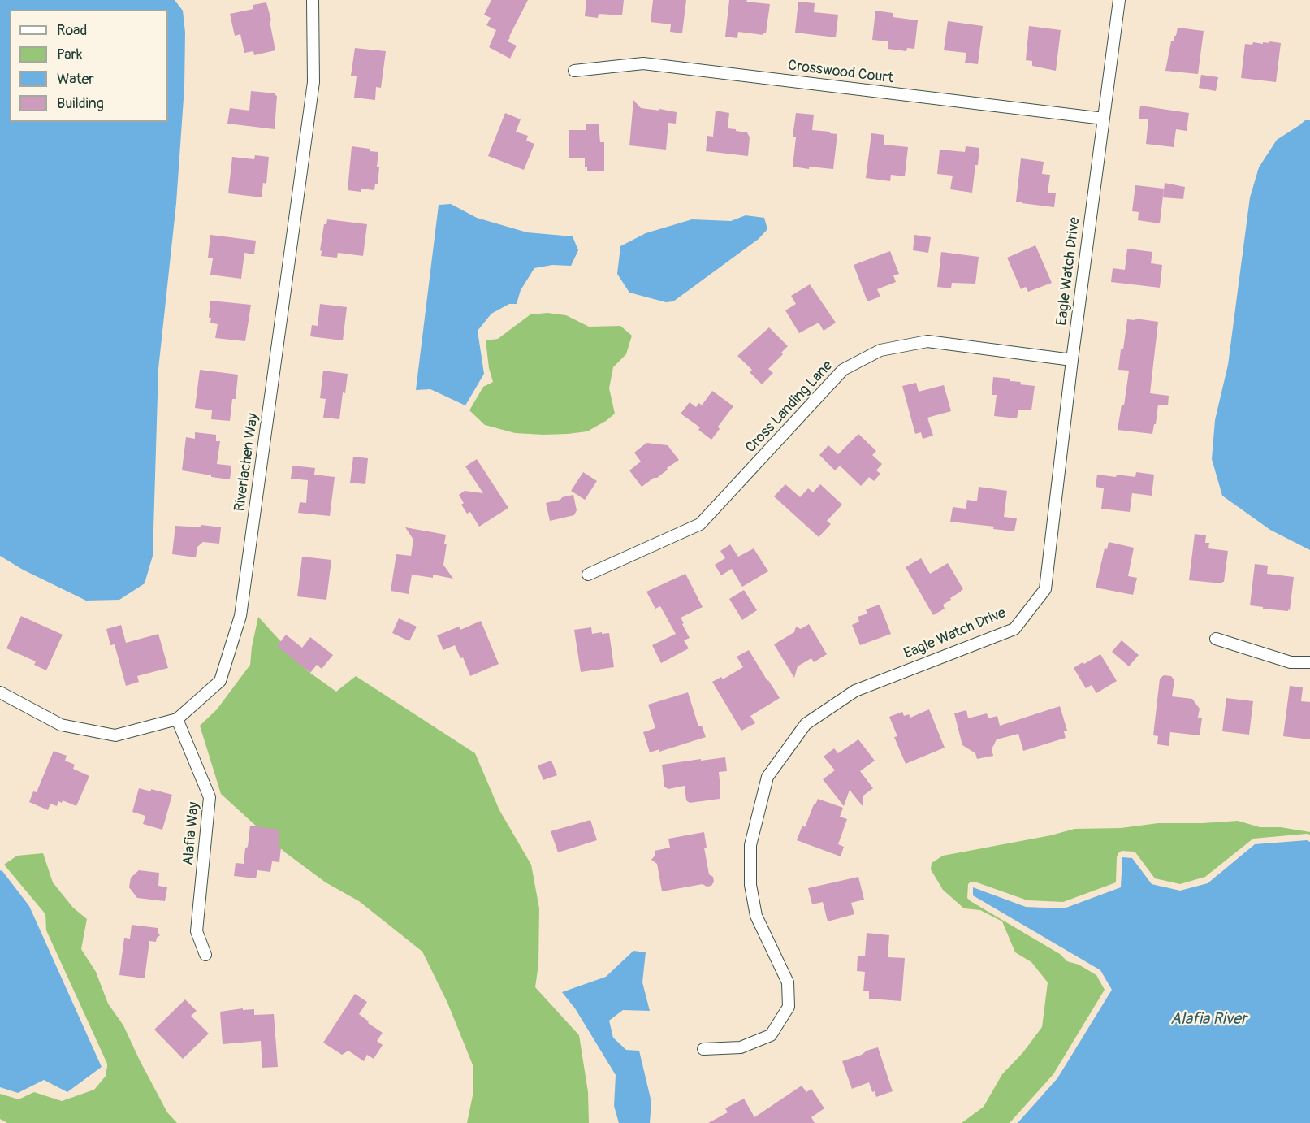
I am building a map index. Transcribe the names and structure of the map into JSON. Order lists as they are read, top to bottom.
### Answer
{
  "streets": {
    "street": [
      "Crosswood Court",
      "Eagle Watch Drive",
      "Cross Landing Lane",
      "Riverlachen Way",
      "Alafia Way"
    ]
  },
  "crossings": [
    ["Crosswood Court", "Eagle Watch Drive"],
    ["Eagle Watch Drive", "Cross Landing Lane"],
    ["Riverlachen Way", "Alafia Way"]
  ],
  "water": ["Alafia River"],
  "legend": [
    "Road",
    "Park",
    "Water",
    "Building"
  ]
}
